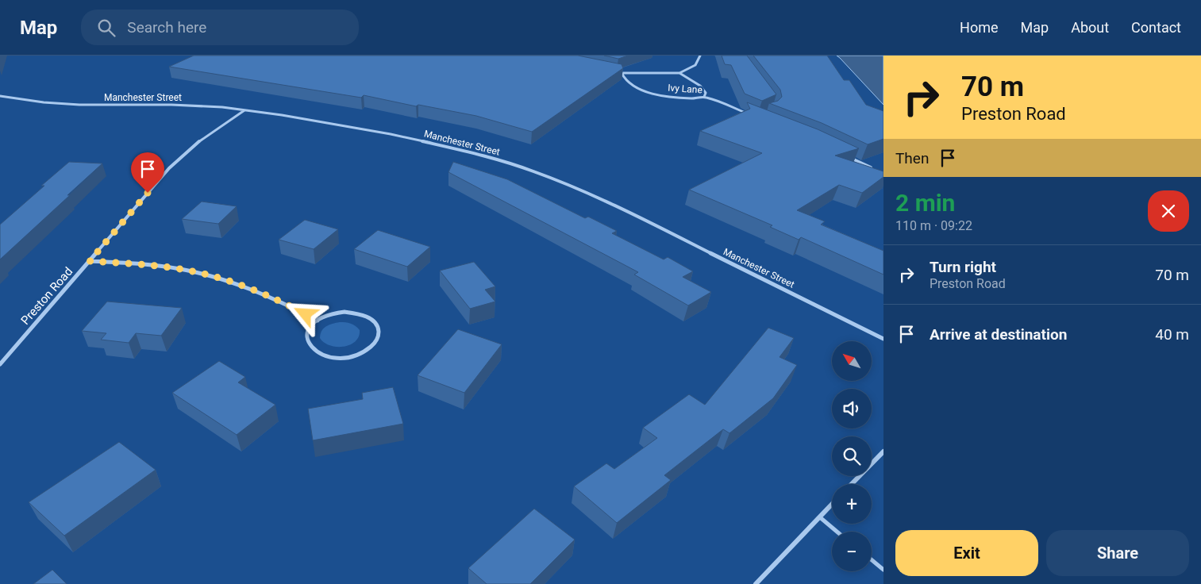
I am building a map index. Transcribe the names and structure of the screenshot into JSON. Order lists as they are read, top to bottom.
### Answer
{
  "streets": {
    "street": ["Ivy Lane", "Manchester Street", "Preston Road"]
  },
  "crossings": [
    ["Manchester Street", "Preston Road"]
  ],
  "north": "top left",
  "page": {
    "header": "Map",
    "search": "Search here",
    "nav": [
      "Home",
      "Map",
      "About",
      "Contact"
    ],
    "turn": ["70 m", "Preston Road"],
    "then": "Then",
    "heading": ["2 min", "110 m · 09:22"],
    "list": [
      {
        "name": "Turn right",
        "note": "Preston Road",
        "value": "70 m"
      },
      {
        "name": "Arrive at destination",
        "value": "40 m"
      }
    ],
    "map_buttons": ["+", "−"],
    "buttons": ["Exit", "Share"]
  }
}
